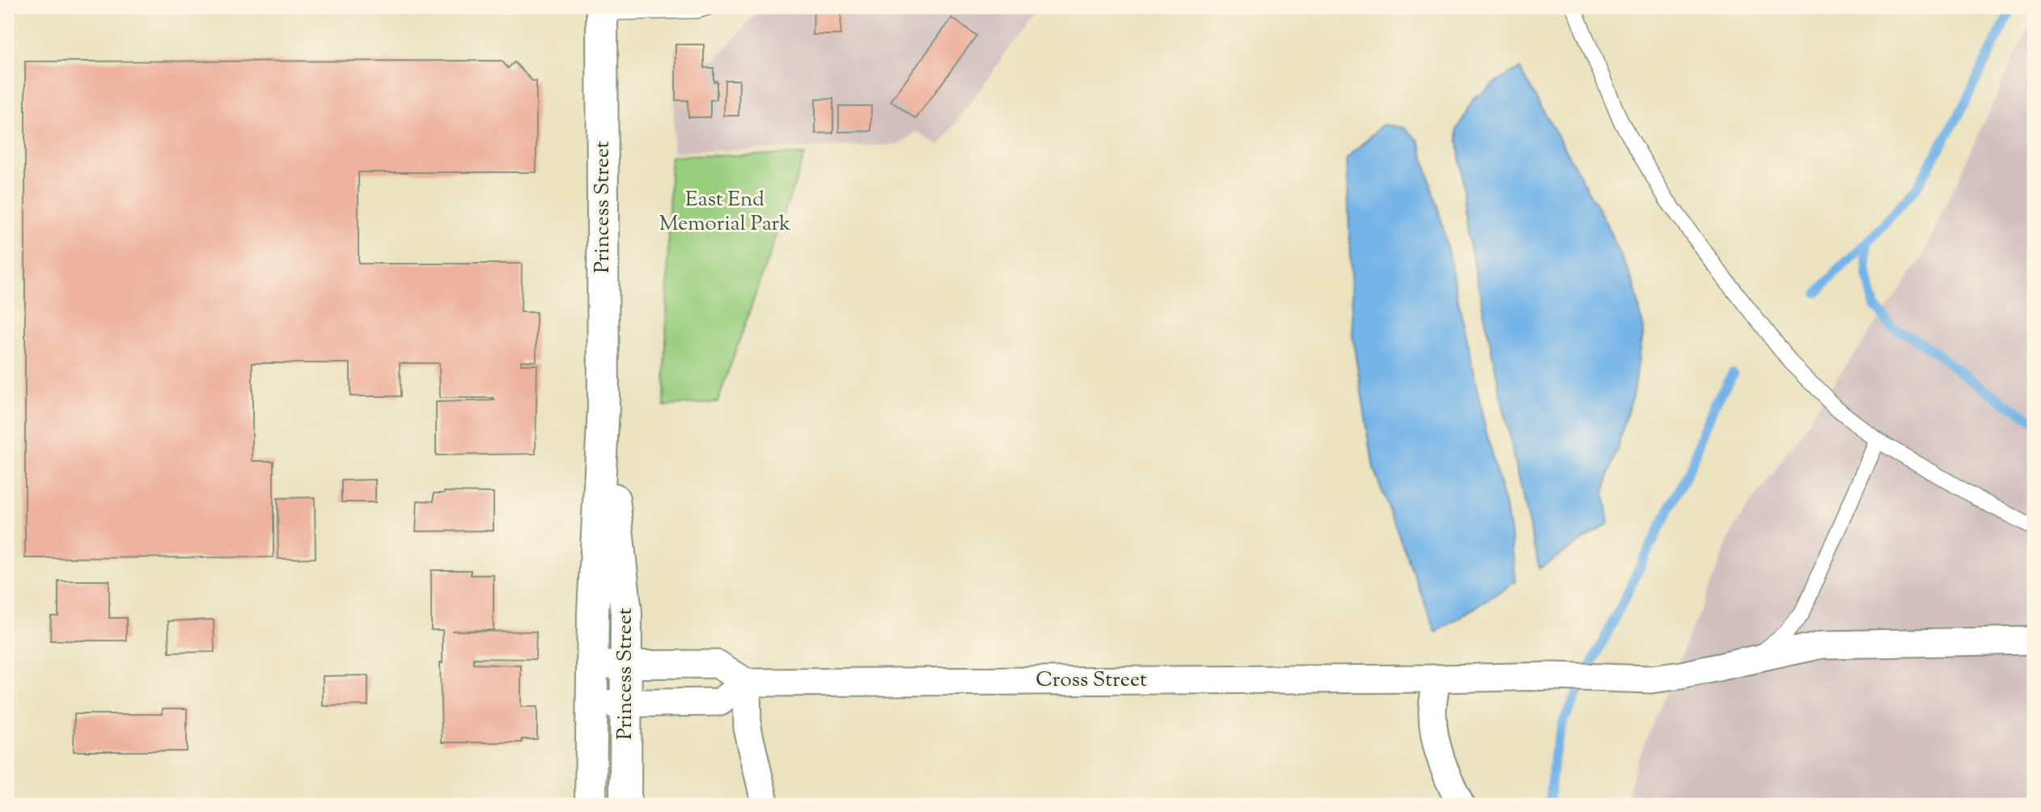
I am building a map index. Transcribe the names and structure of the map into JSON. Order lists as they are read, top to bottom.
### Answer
{
  "streets": {
    "main road": ["Princess Street"],
    "street": ["Cross Street"]
  },
  "parks": ["East End Memorial Park"]
}
